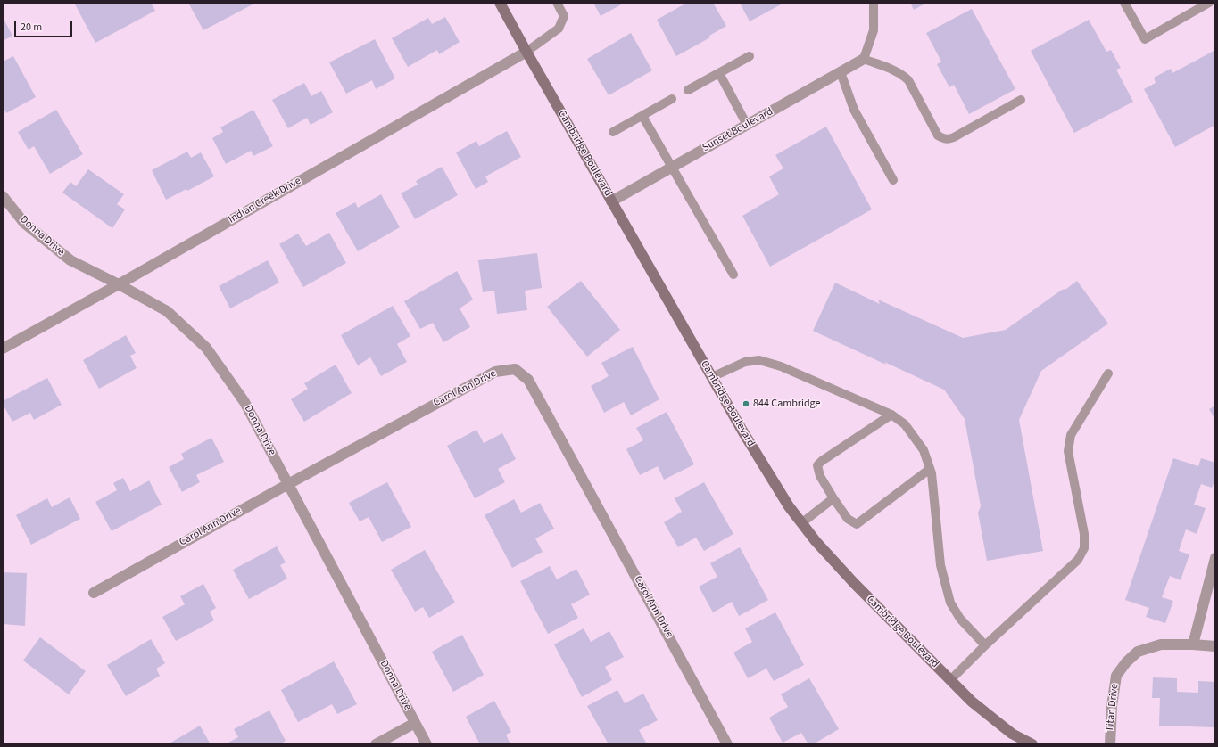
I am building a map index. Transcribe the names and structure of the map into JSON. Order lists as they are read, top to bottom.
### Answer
{
  "streets": {
    "street": [
      "Sunset Boulevard",
      "Cambridge Boulevard",
      "Indian Creek Drive",
      "Donna Drive",
      "Carol Ann Drive",
      "Titan Drive"
    ]
  },
  "crossings": [
    ["Sunset Boulevard", "Cambridge Boulevard"],
    ["Cambridge Boulevard", "Indian Creek Drive"],
    ["Indian Creek Drive", "Donna Drive"],
    ["Donna Drive", "Carol Ann Drive"]
  ],
  "places": ["844 Cambridge"],
  "scale_bar": "20 m"
}
